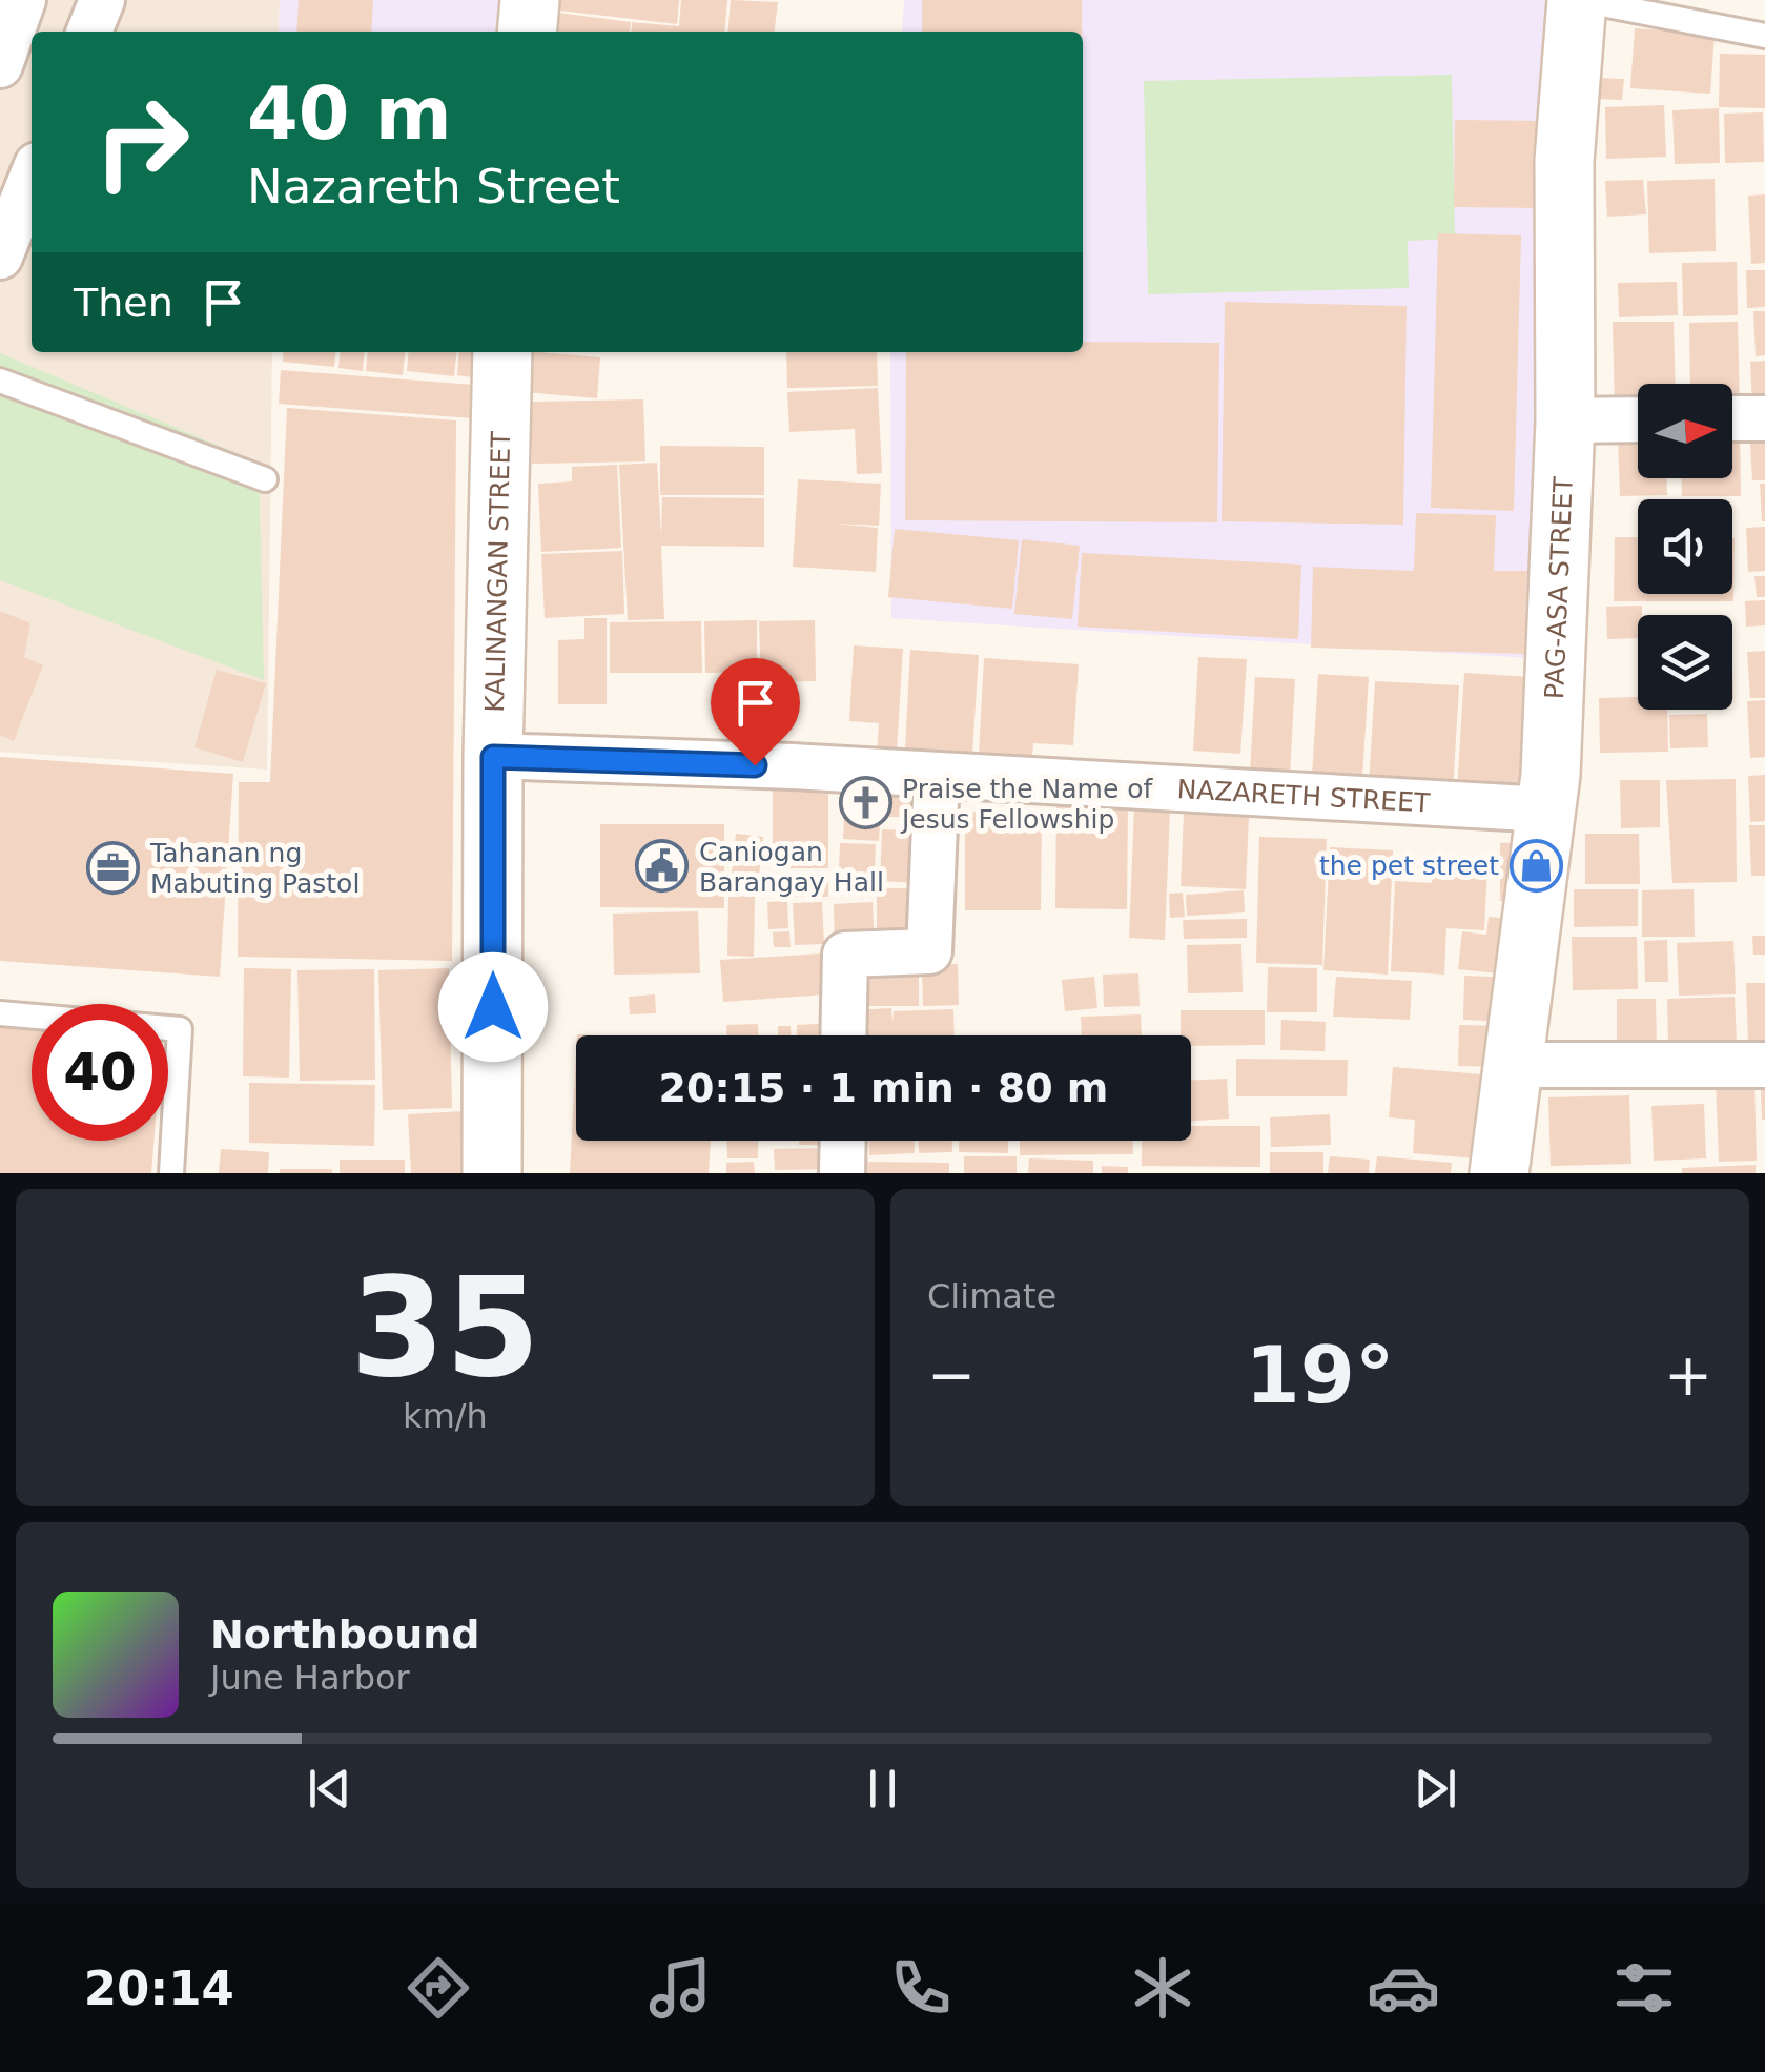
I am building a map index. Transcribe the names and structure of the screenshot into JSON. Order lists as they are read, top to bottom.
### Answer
{
  "streets": {
    "street": ["KALINANGAN STREET", "PAG-ASA STREET", "NAZARETH STREET"]
  },
  "crossings": [
    ["KALINANGAN STREET", "NAZARETH STREET"],
    ["PAG-ASA STREET", "NAZARETH STREET"]
  ],
  "places": {
    "church": ["Praise the Name of Jesus Fellowship"],
    "shop": ["the pet street"],
    "public building": ["Caniogan Barangay Hall"],
    "office": ["Tahanan ng Mabuting Pastol"]
  },
  "north": "right",
  "page": {
    "turn": ["40 m", "Nazareth Street"],
    "then": "Then",
    "limit": "40",
    "trip": "20:15 · 1 min · 80 m",
    "tile": [
      ["35", "km/h"],
      "Climate"
    ],
    "heat": ["−", "19°", "+"],
    "song": ["Northbound", "June Harbor"],
    "tabs": "20:14"
  }
}
